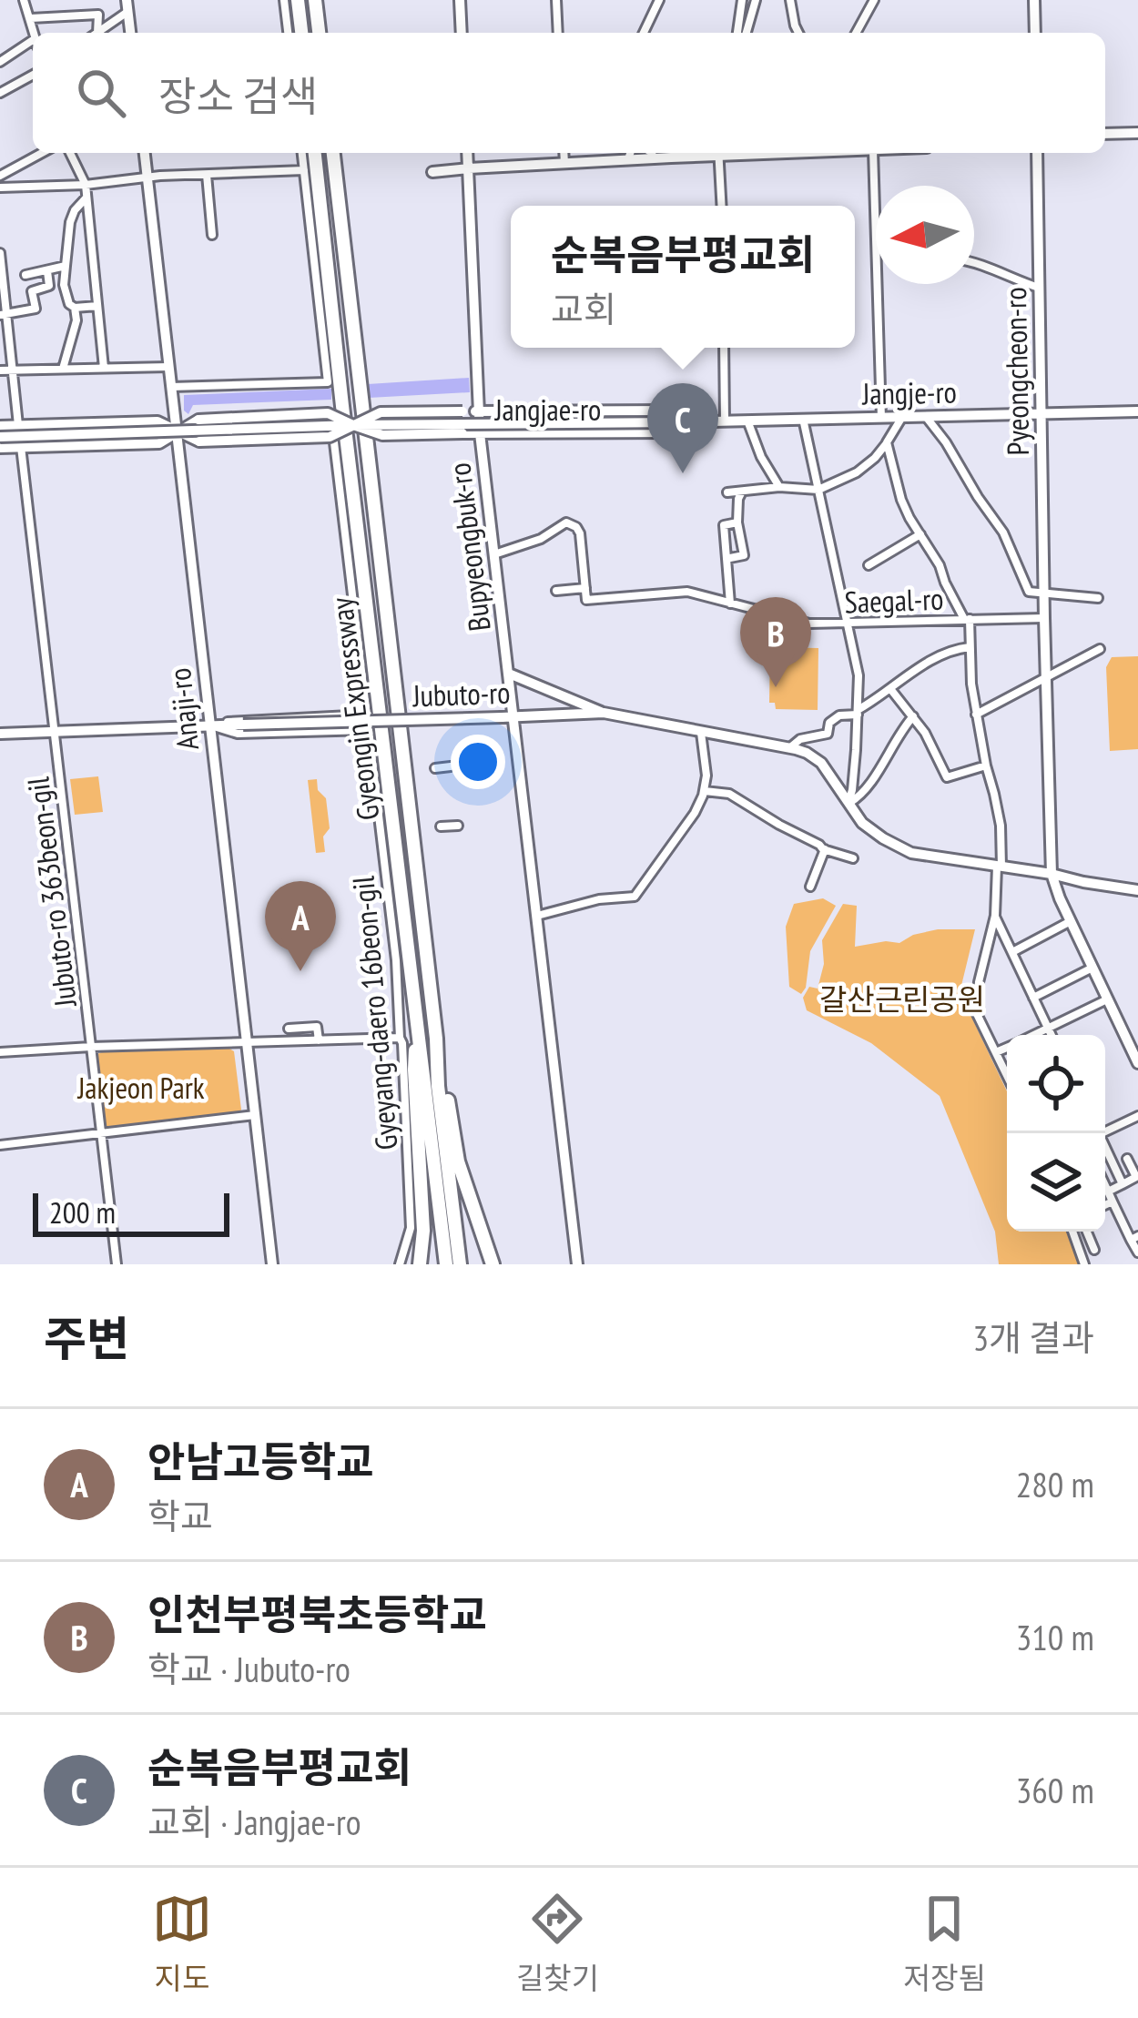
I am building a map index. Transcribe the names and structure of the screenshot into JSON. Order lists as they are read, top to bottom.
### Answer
{
  "streets": {
    "highway": ["Gyeongin Expressway"],
    "main road": [
      "Pyeongcheon-ro",
      "Jangje-ro",
      "Jangjae-ro",
      "Bupyeongbuk-ro",
      "Jubuto-ro",
      "Anaji-ro"
    ],
    "street": ["Saegal-ro", "Jubuto-ro 363beon-gil", "Gyeyang-daero 16beon-gil"]
  },
  "crossings": [
    ["Pyeongcheon-ro", "Jangje-ro"],
    ["Pyeongcheon-ro", "Saegal-ro"],
    ["Pyeongcheon-ro", "Jubuto-ro"],
    ["Jangje-ro", "Jangjae-ro"],
    ["Jangjae-ro", "Bupyeongbuk-ro"],
    ["Jangjae-ro", "Anaji-ro"],
    ["Jangjae-ro", "Jubuto-ro 363beon-gil"],
    ["Jangjae-ro", "Gyeyang-daero 16beon-gil"],
    ["Bupyeongbuk-ro", "Jubuto-ro"],
    ["Jubuto-ro", "Anaji-ro"],
    ["Jubuto-ro", "Jubuto-ro 363beon-gil"],
    ["Anaji-ro", "Gyeyang-daero 16beon-gil"]
  ],
  "parks": ["갈산근린공원", "Jakjeon Park"],
  "scale_bar": "200 m",
  "north": "left",
  "page": {
    "search": "장소 검색",
    "popup": ["순복음부평교회", "교회"],
    "pins": ["C", "B", "A"],
    "scale": "200 m",
    "heading": ["주변", "3개 결과"],
    "list": [
      {
        "mark": "A",
        "name": "안남고등학교",
        "note": "학교",
        "value": "280 m"
      },
      {
        "mark": "B",
        "name": "인천부평북초등학교",
        "note": "학교 · Jubuto-ro",
        "value": "310 m"
      },
      {
        "mark": "C",
        "name": "순복음부평교회",
        "note": "교회 · Jangjae-ro",
        "value": "360 m"
      }
    ],
    "nav": ["지도", "길찾기", "저장됨"]
  }
}
